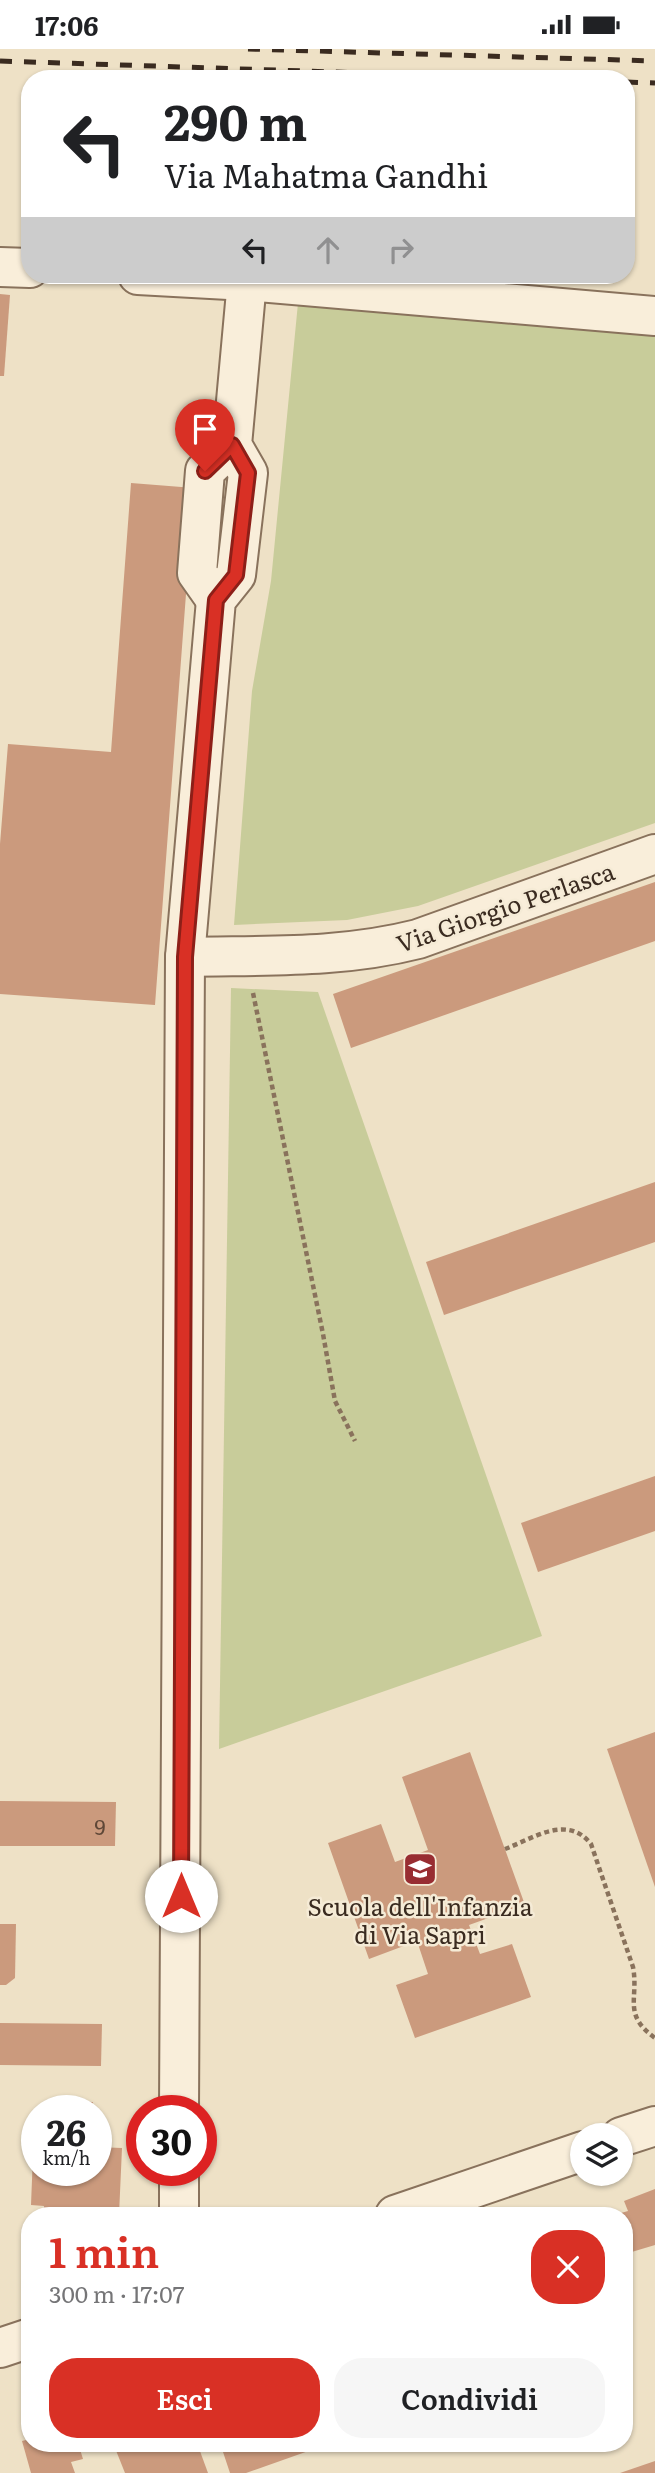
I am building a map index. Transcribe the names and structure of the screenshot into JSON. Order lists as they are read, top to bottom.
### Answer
{
  "streets": {
    "street": ["Via Giorgio Perlasca"]
  },
  "places": {
    "school or university": ["Scuola dell'Infanzia di Via Sapri"]
  },
  "house_numbers": ["9"],
  "page": {
    "status": "17:06",
    "turn": ["290 m", "Via Mahatma Gandhi"],
    "speed": "26 km/h",
    "limit": "30",
    "heading": ["1 min", "300 m · 17:07"],
    "buttons": ["Esci", "Condividi"]
  }
}
